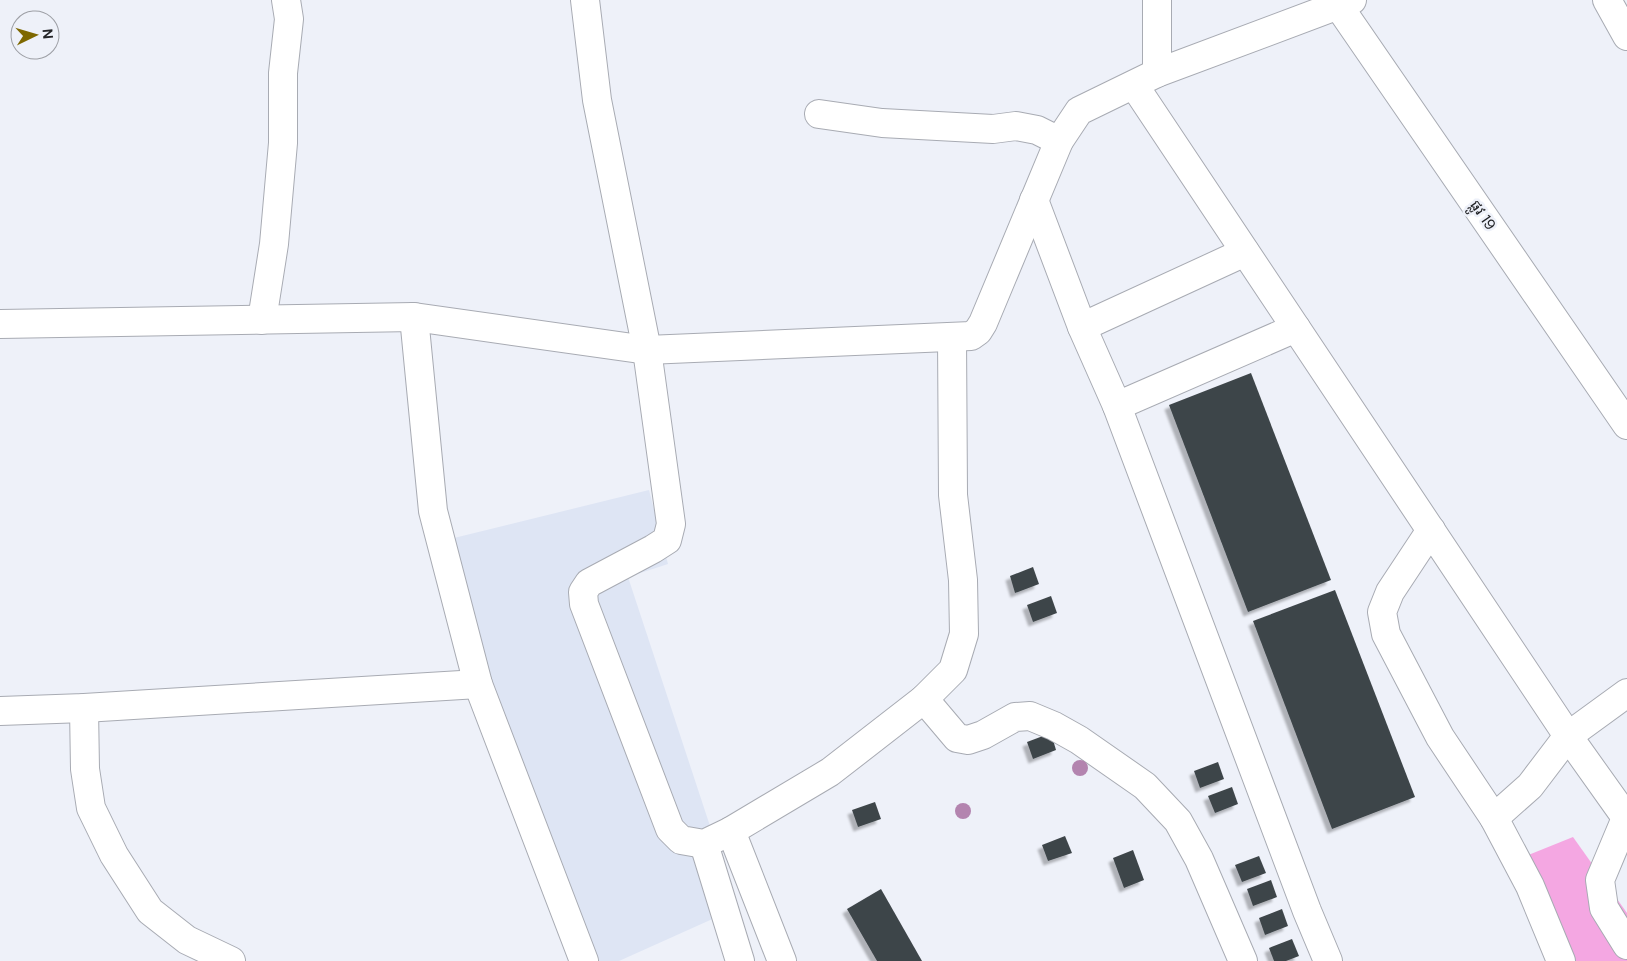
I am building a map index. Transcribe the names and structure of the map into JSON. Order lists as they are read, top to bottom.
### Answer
{
  "streets": {
    "street": ["ផ្លូវ 19"]
  },
  "north": "right"
}
